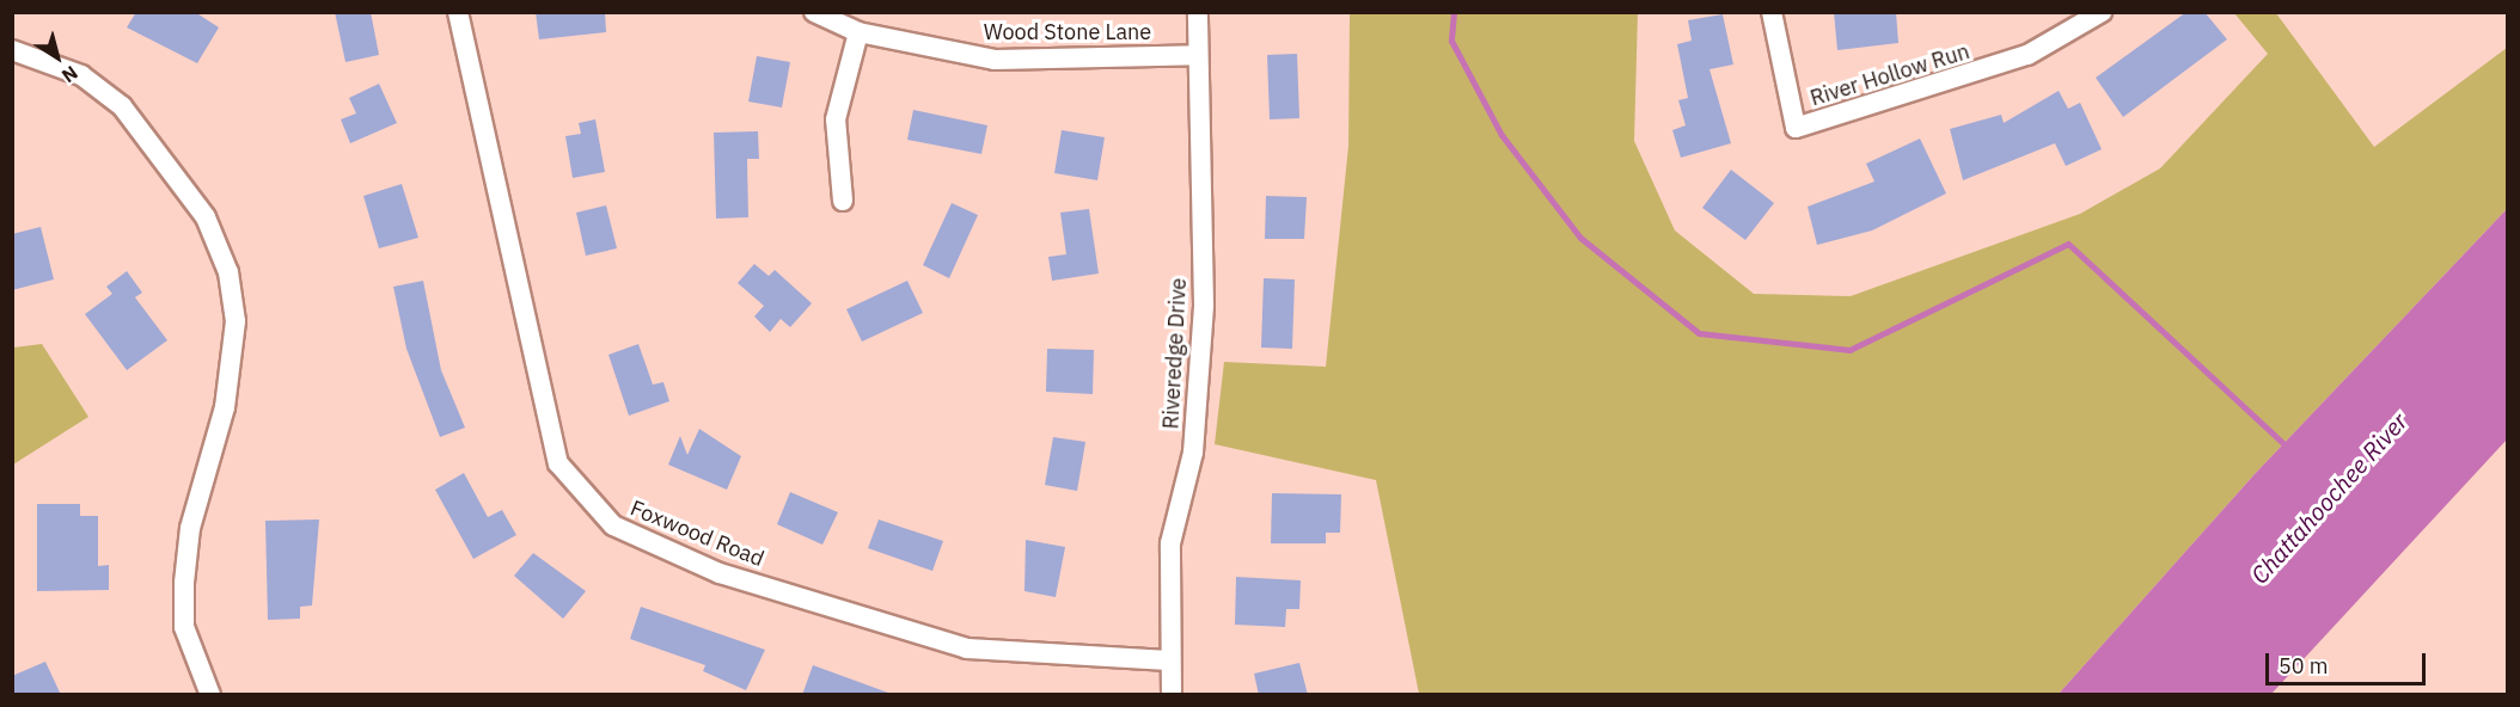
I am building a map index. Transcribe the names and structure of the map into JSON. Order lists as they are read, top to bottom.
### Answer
{
  "streets": {
    "street": [
      "Wood Stone Lane",
      "River Hollow Run",
      "Riveredge Drive",
      "Foxwood Road"
    ]
  },
  "crossings": [
    ["Wood Stone Lane", "Riveredge Drive"],
    ["Riveredge Drive", "Foxwood Road"]
  ],
  "water": ["Chattahoochee River"],
  "scale_bar": "50 m",
  "north": "bottom right"
}
